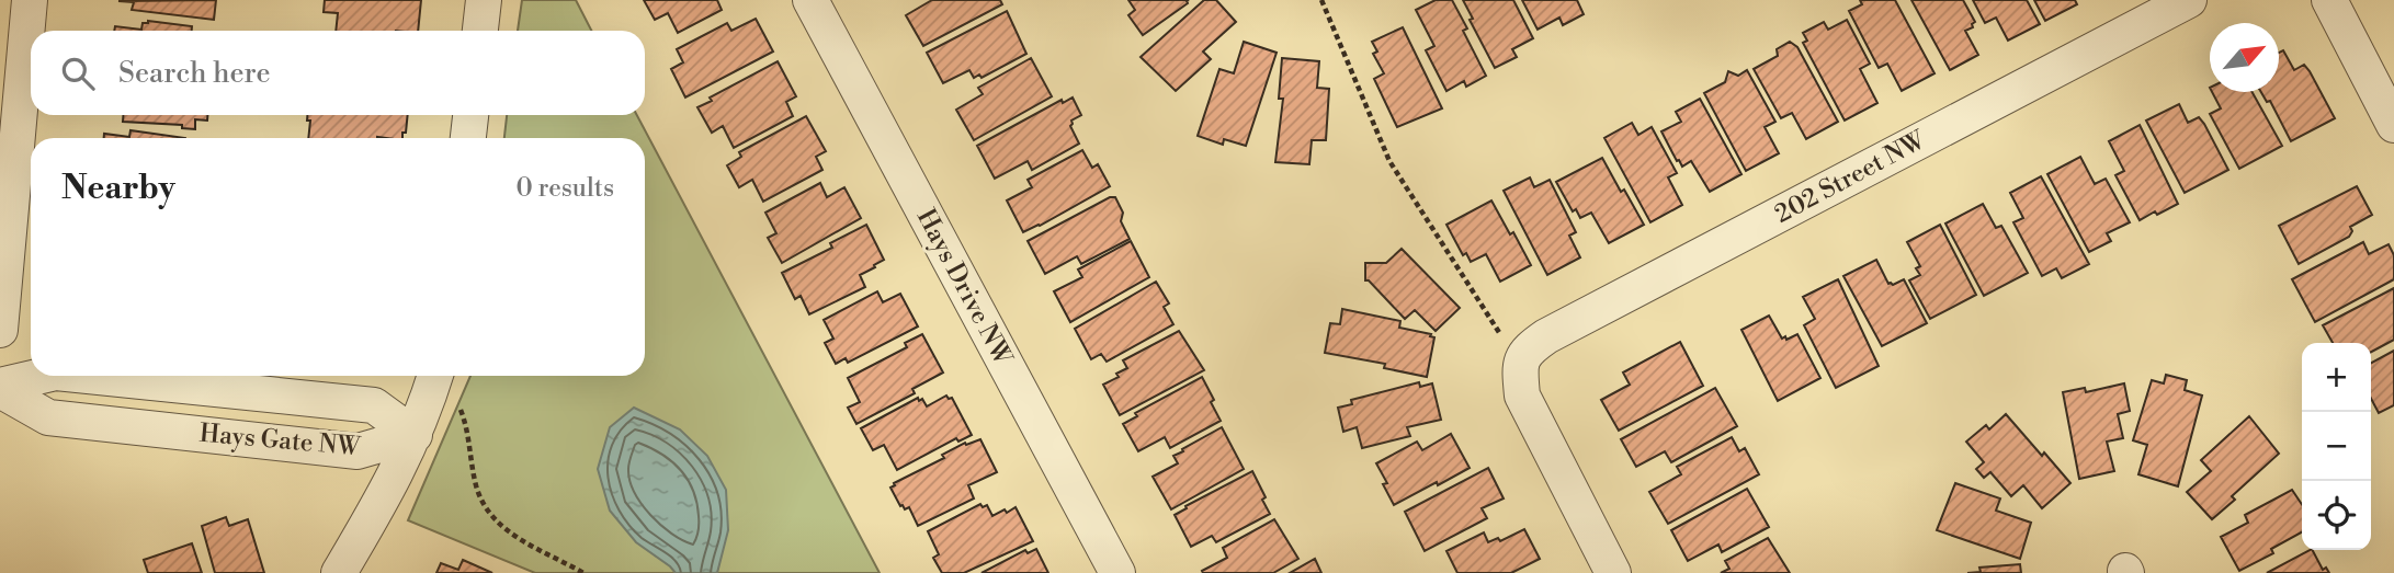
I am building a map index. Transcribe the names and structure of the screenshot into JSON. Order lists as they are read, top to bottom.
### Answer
{
  "streets": {
    "street": ["202 Street NW", "Hays Drive NW", "Hays Gate NW"]
  },
  "north": "top right",
  "page": {
    "search": "Search here",
    "heading": ["Nearby", "0 results"],
    "map_buttons": ["+", "−"]
  }
}
